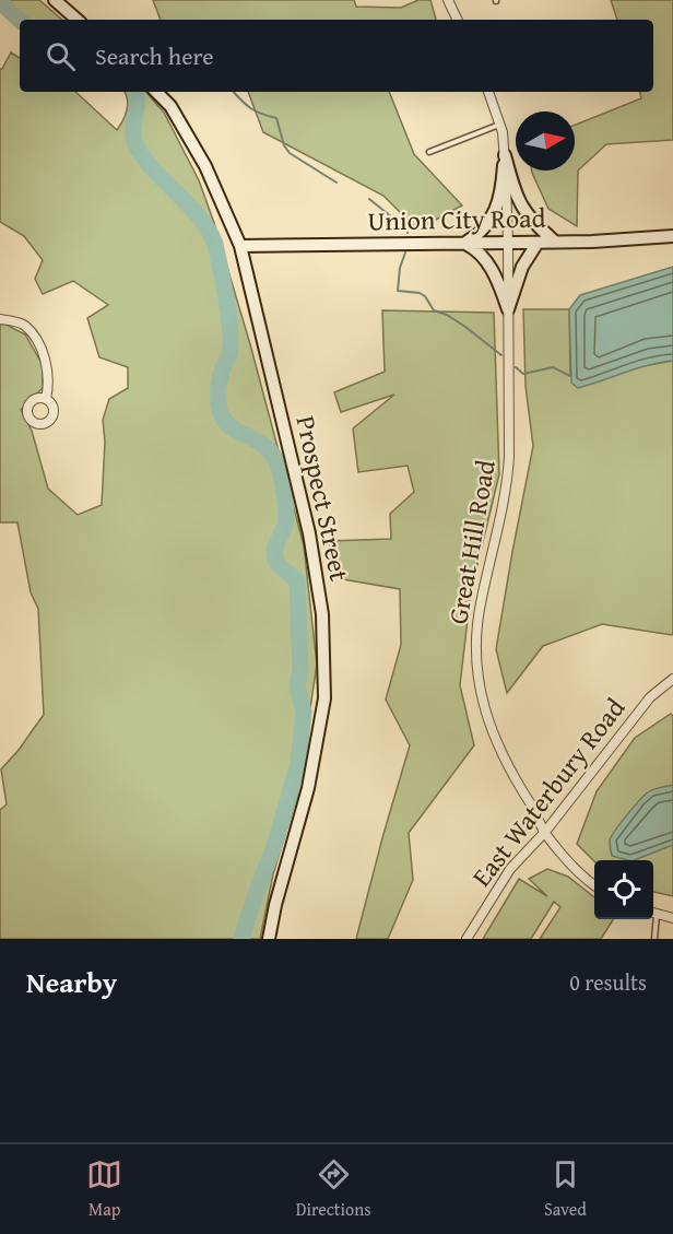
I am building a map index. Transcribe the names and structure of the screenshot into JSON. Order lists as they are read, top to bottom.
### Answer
{
  "streets": {
    "main road": ["Union City Road", "Prospect Street"],
    "street": ["Great Hill Road", "East Waterbury Road"]
  },
  "crossings": [
    ["Union City Road", "Prospect Street"],
    ["Union City Road", "Great Hill Road"],
    ["Great Hill Road", "East Waterbury Road"]
  ],
  "north": "right",
  "page": {
    "search": "Search here",
    "heading": ["Nearby", "0 results"],
    "nav": ["Map", "Directions", "Saved"]
  }
}
